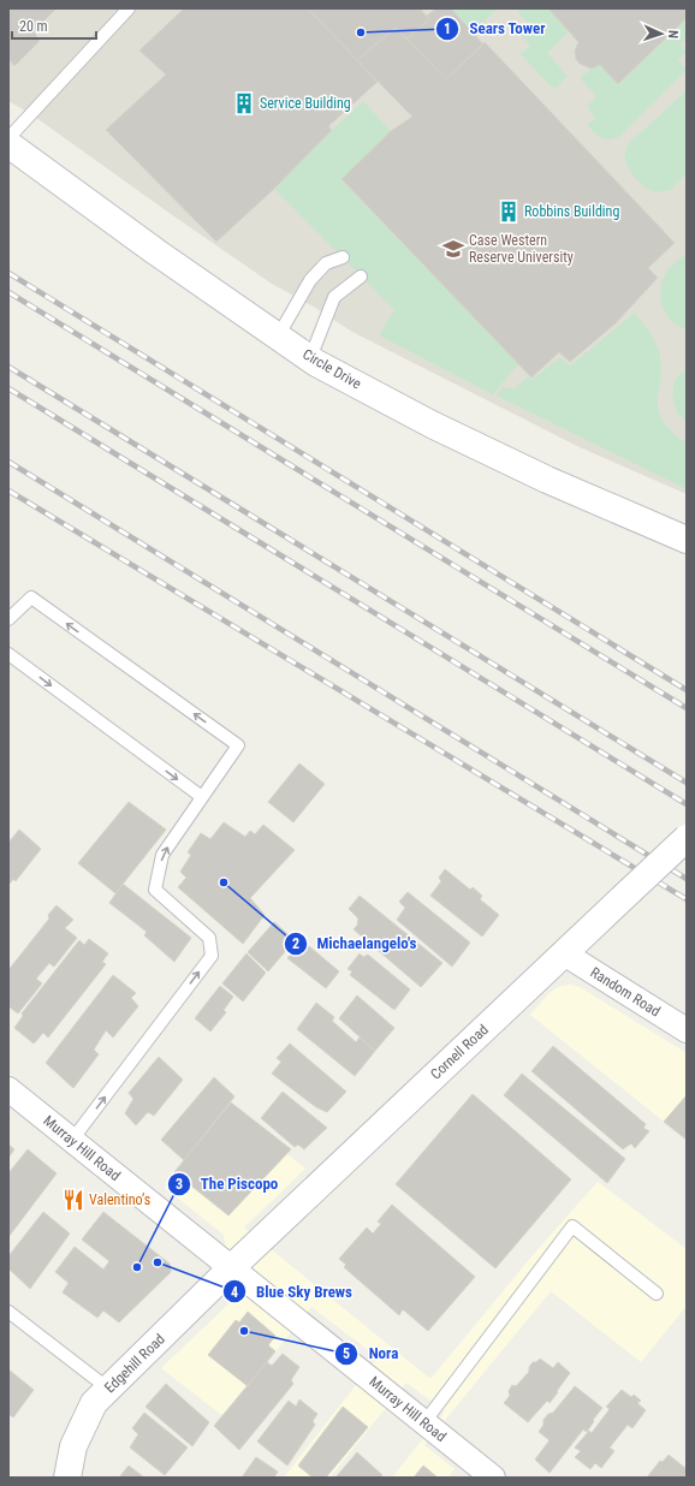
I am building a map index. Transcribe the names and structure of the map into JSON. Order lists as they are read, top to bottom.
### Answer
{
  "streets": {
    "street": [
      "Circle Drive",
      "Random Road",
      "Cornell Road",
      "Murray Hill Road",
      "Edgehill Road"
    ]
  },
  "crossings": [
    ["Random Road", "Cornell Road"],
    ["Cornell Road", "Murray Hill Road"],
    ["Cornell Road", "Edgehill Road"],
    ["Murray Hill Road", "Edgehill Road"]
  ],
  "places": {
    "other": [
      "Sears Tower",
      "Michaelangelo's",
      "Blue Sky Brews",
      "The Piscopo",
      "Nora"
    ],
    "building": ["Service Building", "Robbins Building"],
    "school or university": ["Case Western Reserve University"],
    "restaurant": ["Valentino’s"]
  },
  "scale_bar": "20 m",
  "north": "right"
}
